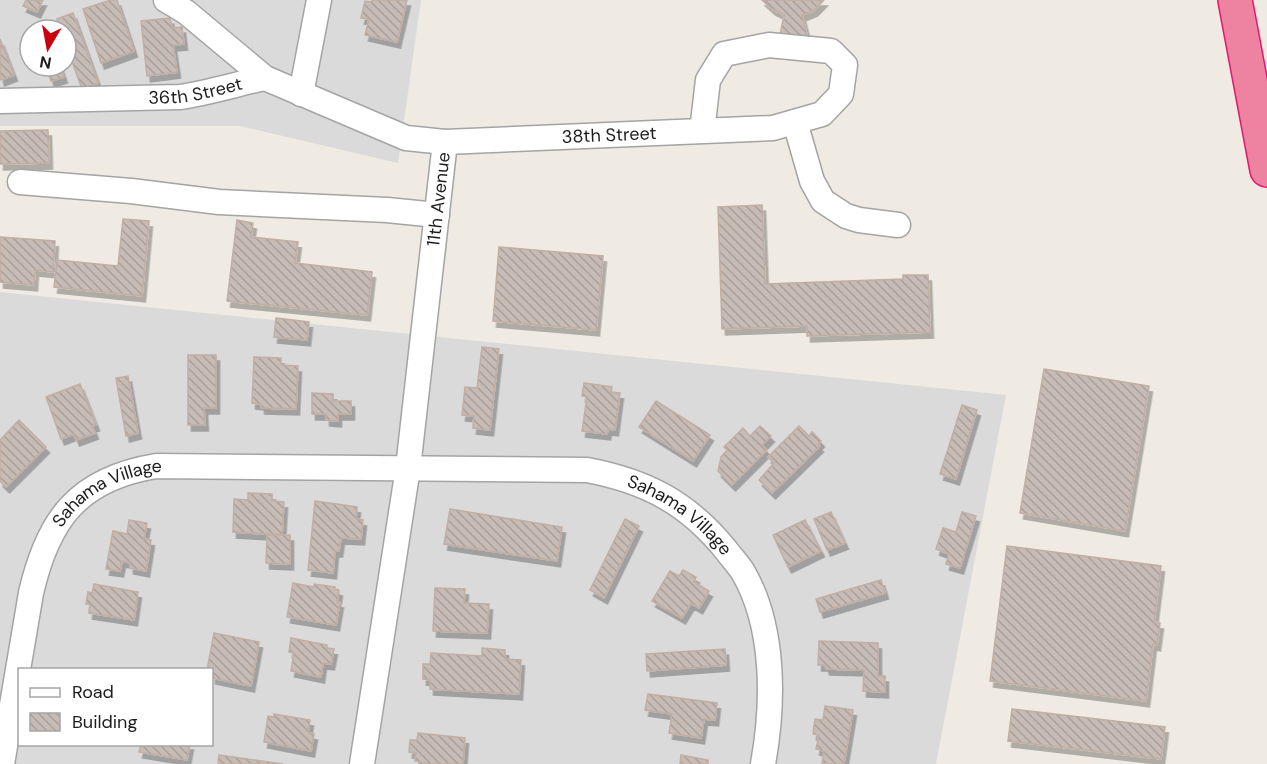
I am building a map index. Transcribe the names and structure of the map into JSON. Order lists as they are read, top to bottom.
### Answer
{
  "streets": {
    "street": [
      "36th Street",
      "38th Street",
      "11th Avenue",
      "Sahama Village"
    ]
  },
  "crossings": [
    ["36th Street", "11th Avenue"],
    ["38th Street", "11th Avenue"],
    ["11th Avenue", "Sahama Village"]
  ],
  "legend": ["Road", "Building"],
  "north": "bottom"
}
